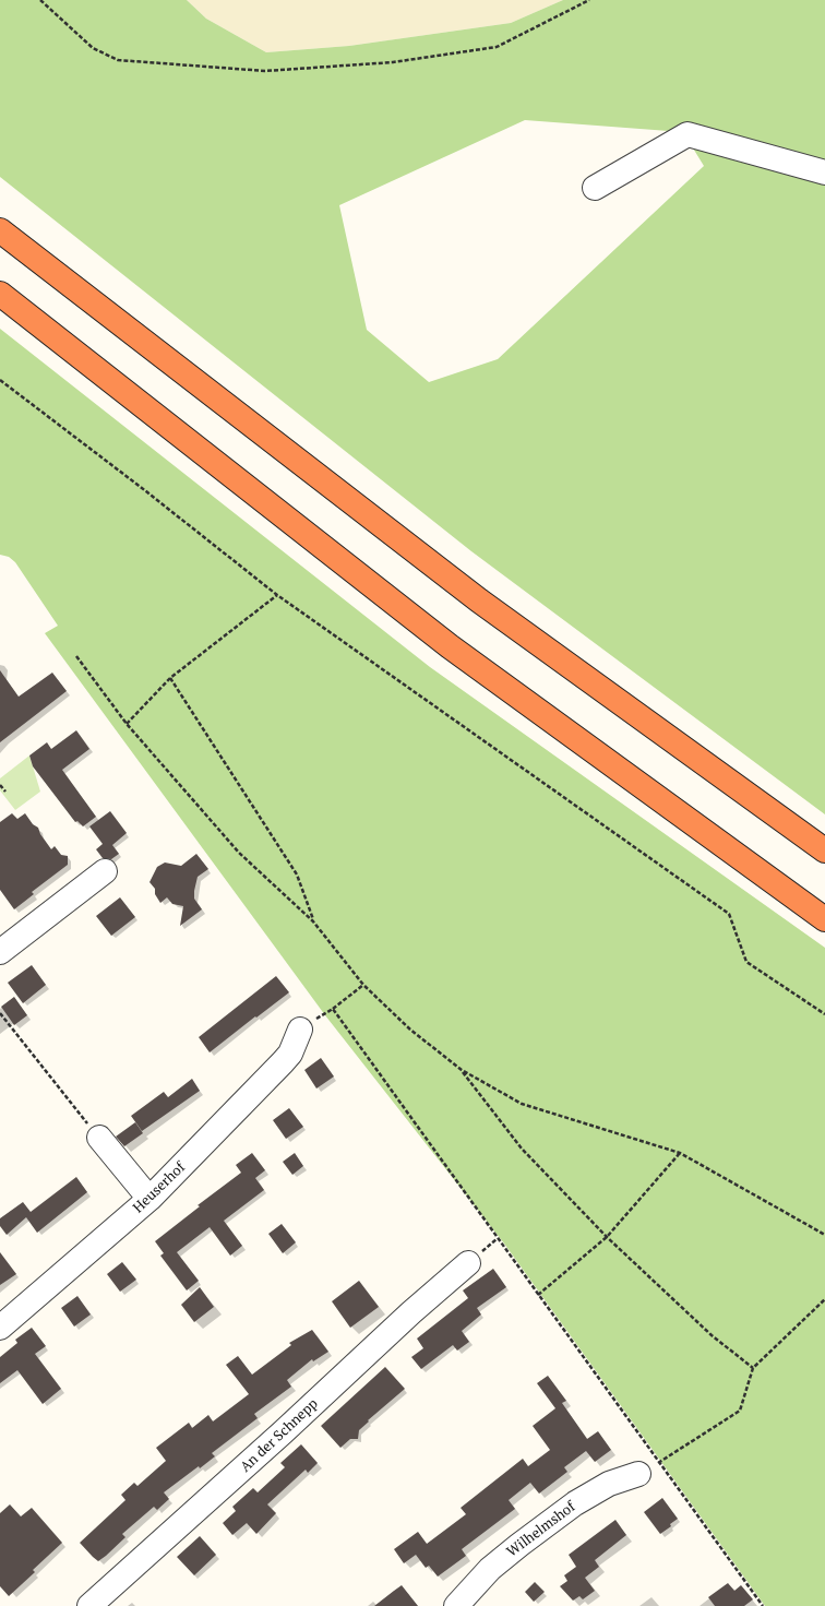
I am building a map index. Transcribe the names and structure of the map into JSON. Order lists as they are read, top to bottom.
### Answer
{
  "streets": {
    "street": ["Heuserhof", "An der Schnepp", "Wilhelmshof"]
  }
}
